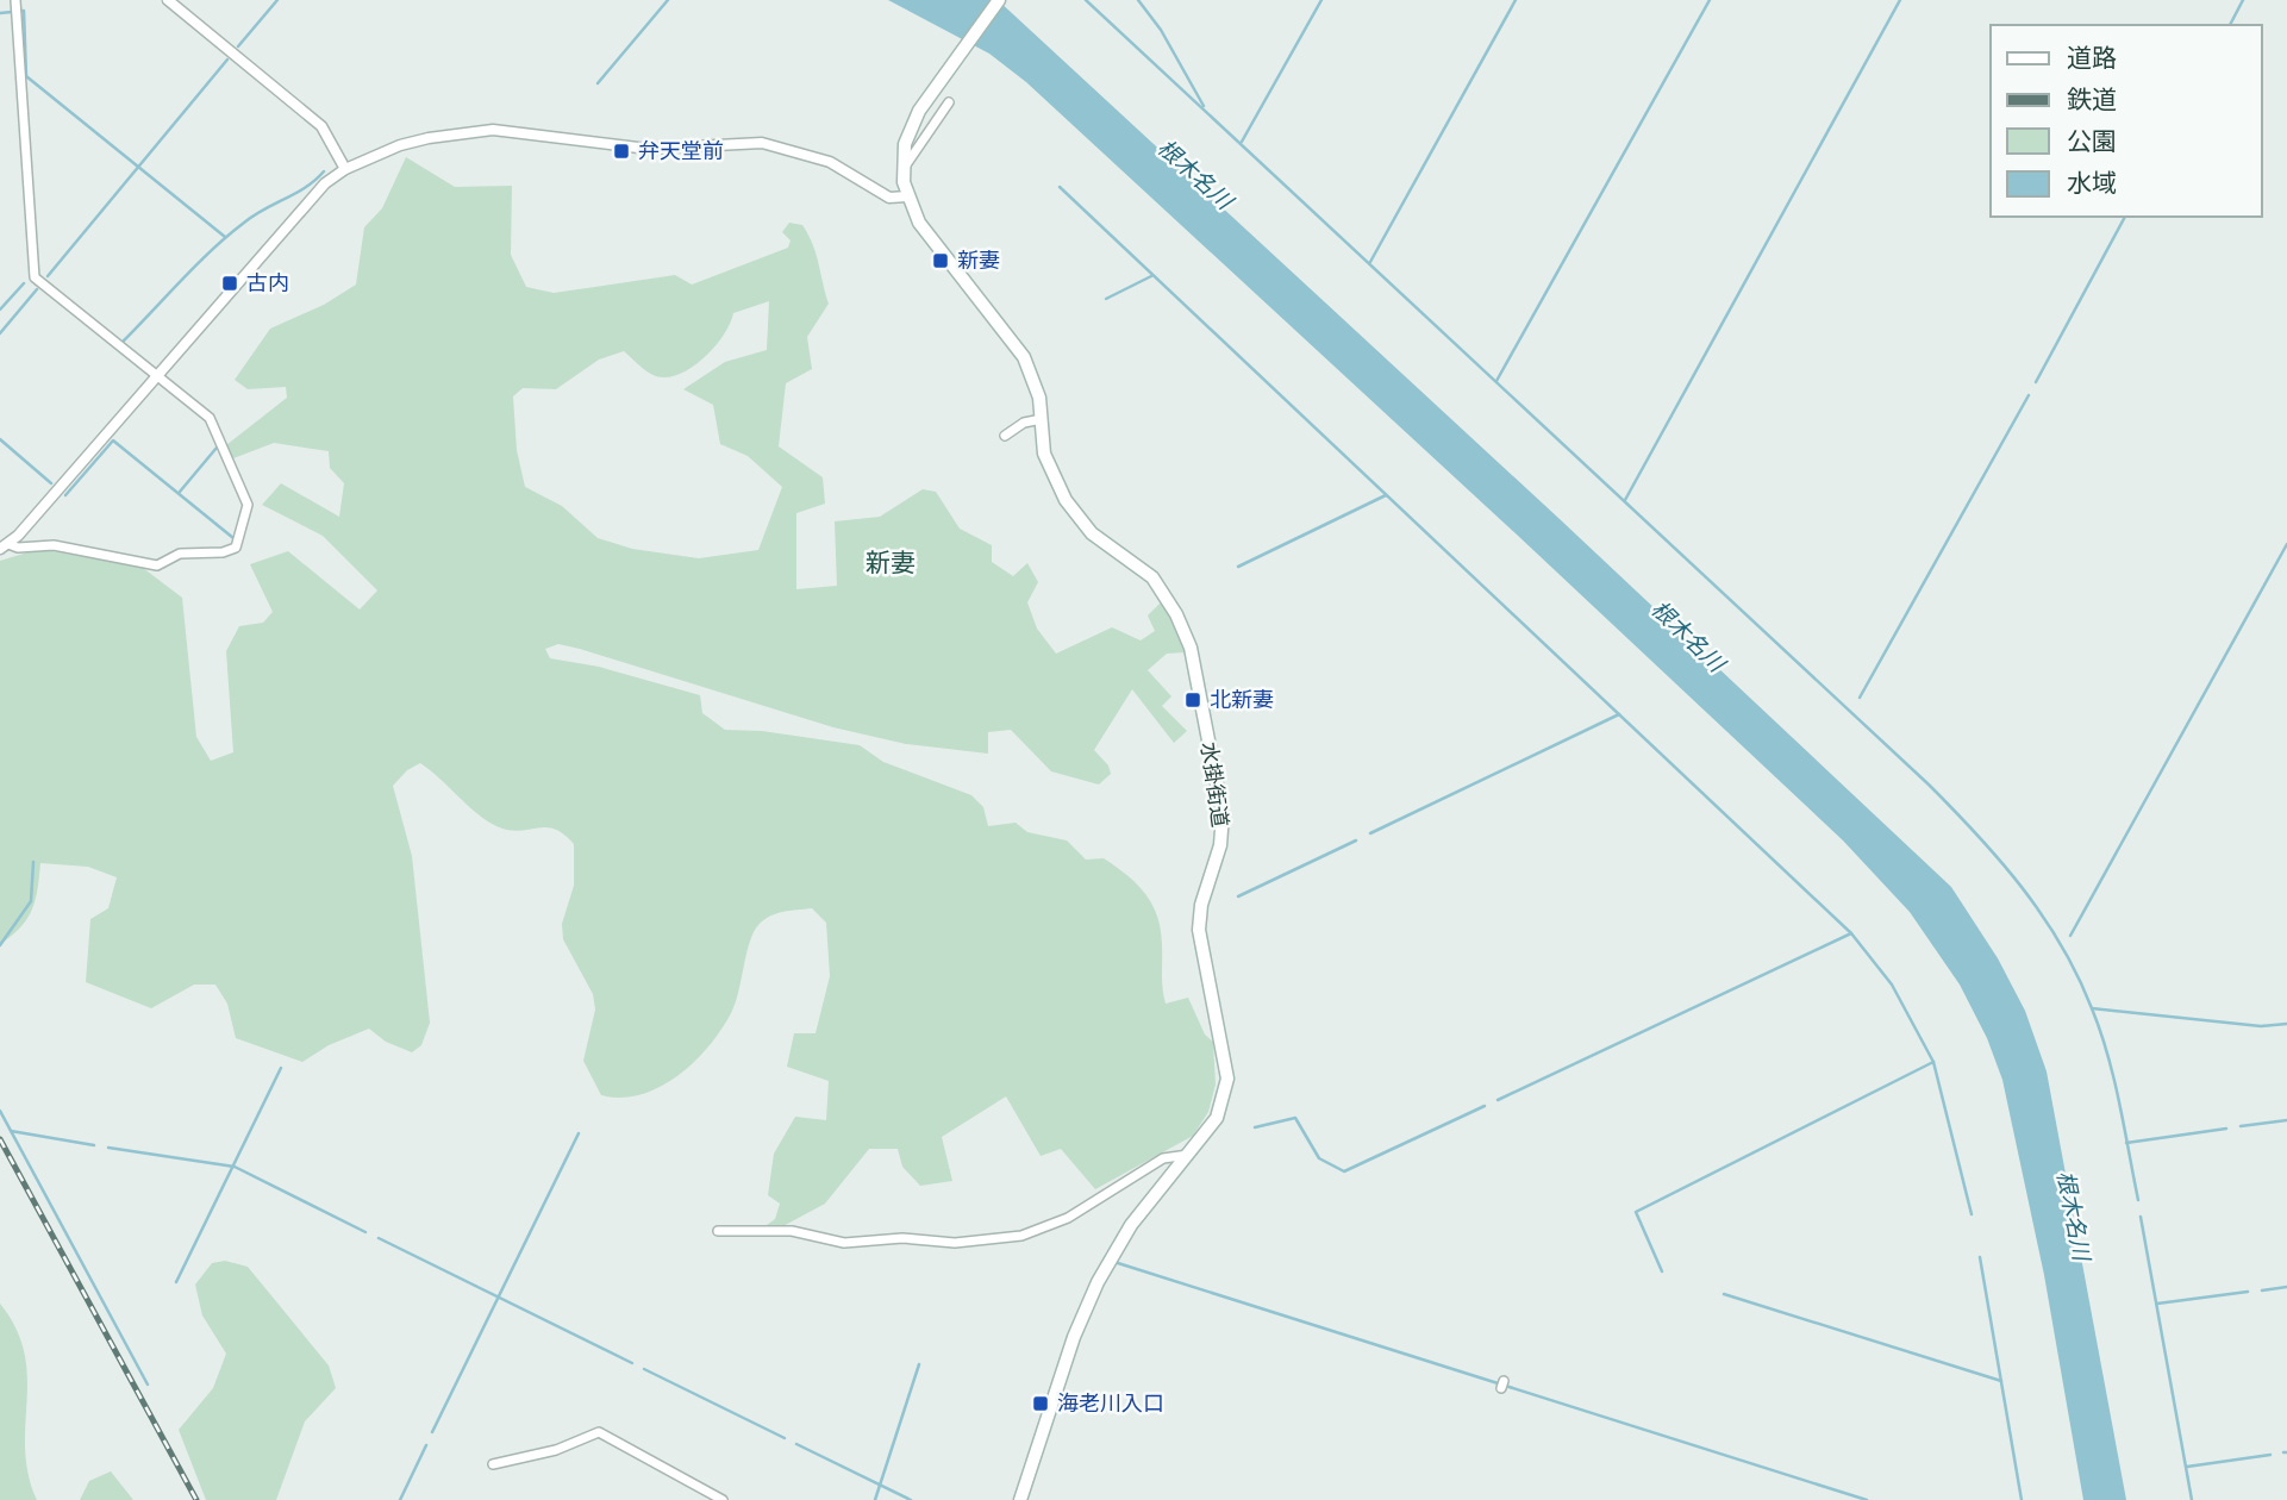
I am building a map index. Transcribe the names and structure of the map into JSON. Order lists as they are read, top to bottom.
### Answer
{
  "streets": {
    "main road": ["水掛街道"]
  },
  "districts": ["新妻"],
  "water": ["根木名川"],
  "places": {
    "transit": [
      "弁天堂前",
      "新妻",
      "古内",
      "北新妻",
      "海老川入口"
    ]
  },
  "legend": [
    "道路",
    "鉄道",
    "公園",
    "水域"
  ]
}
